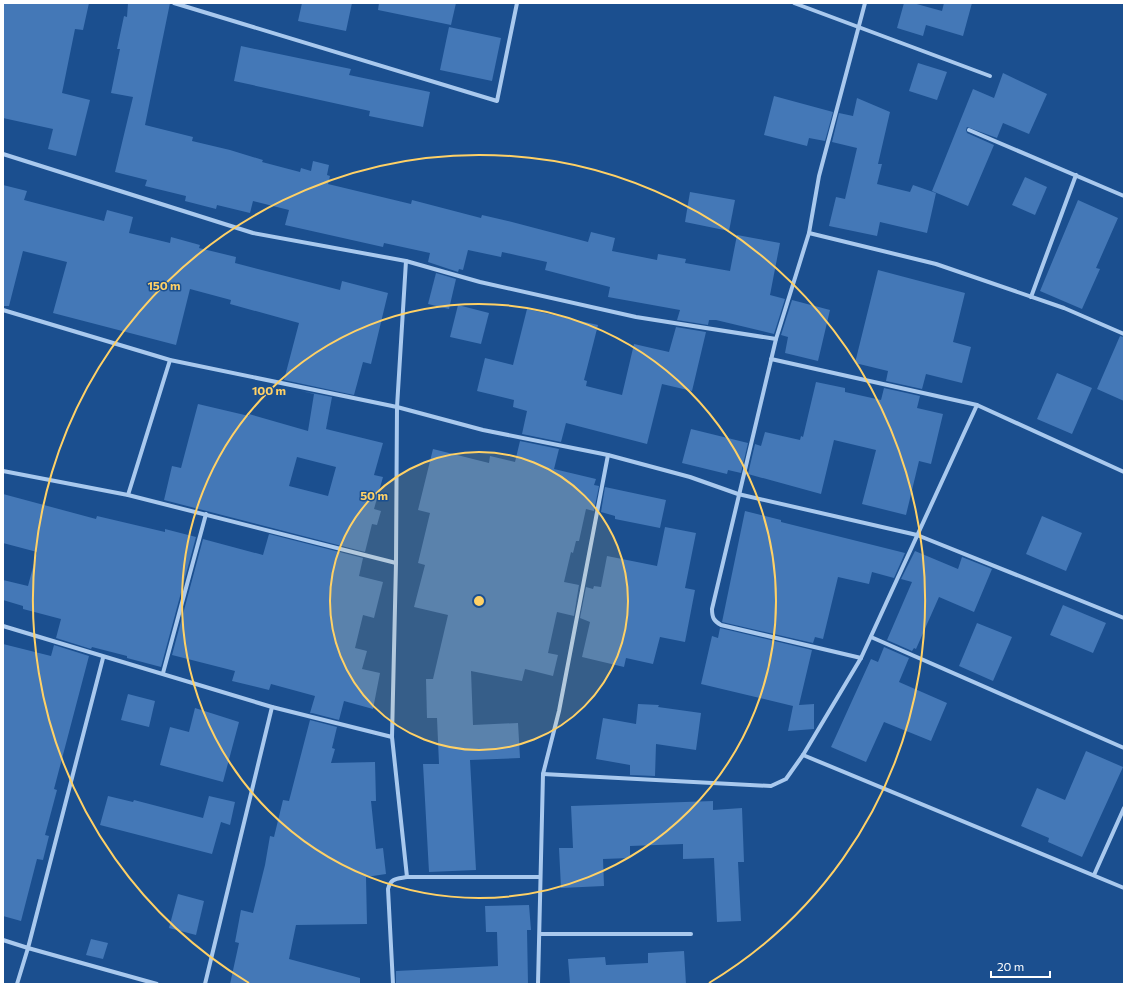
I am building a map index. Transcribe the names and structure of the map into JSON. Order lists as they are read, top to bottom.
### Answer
{
  "scale_bar": "20 m",
  "rings": ["150 m", "100 m", "50 m"]
}
